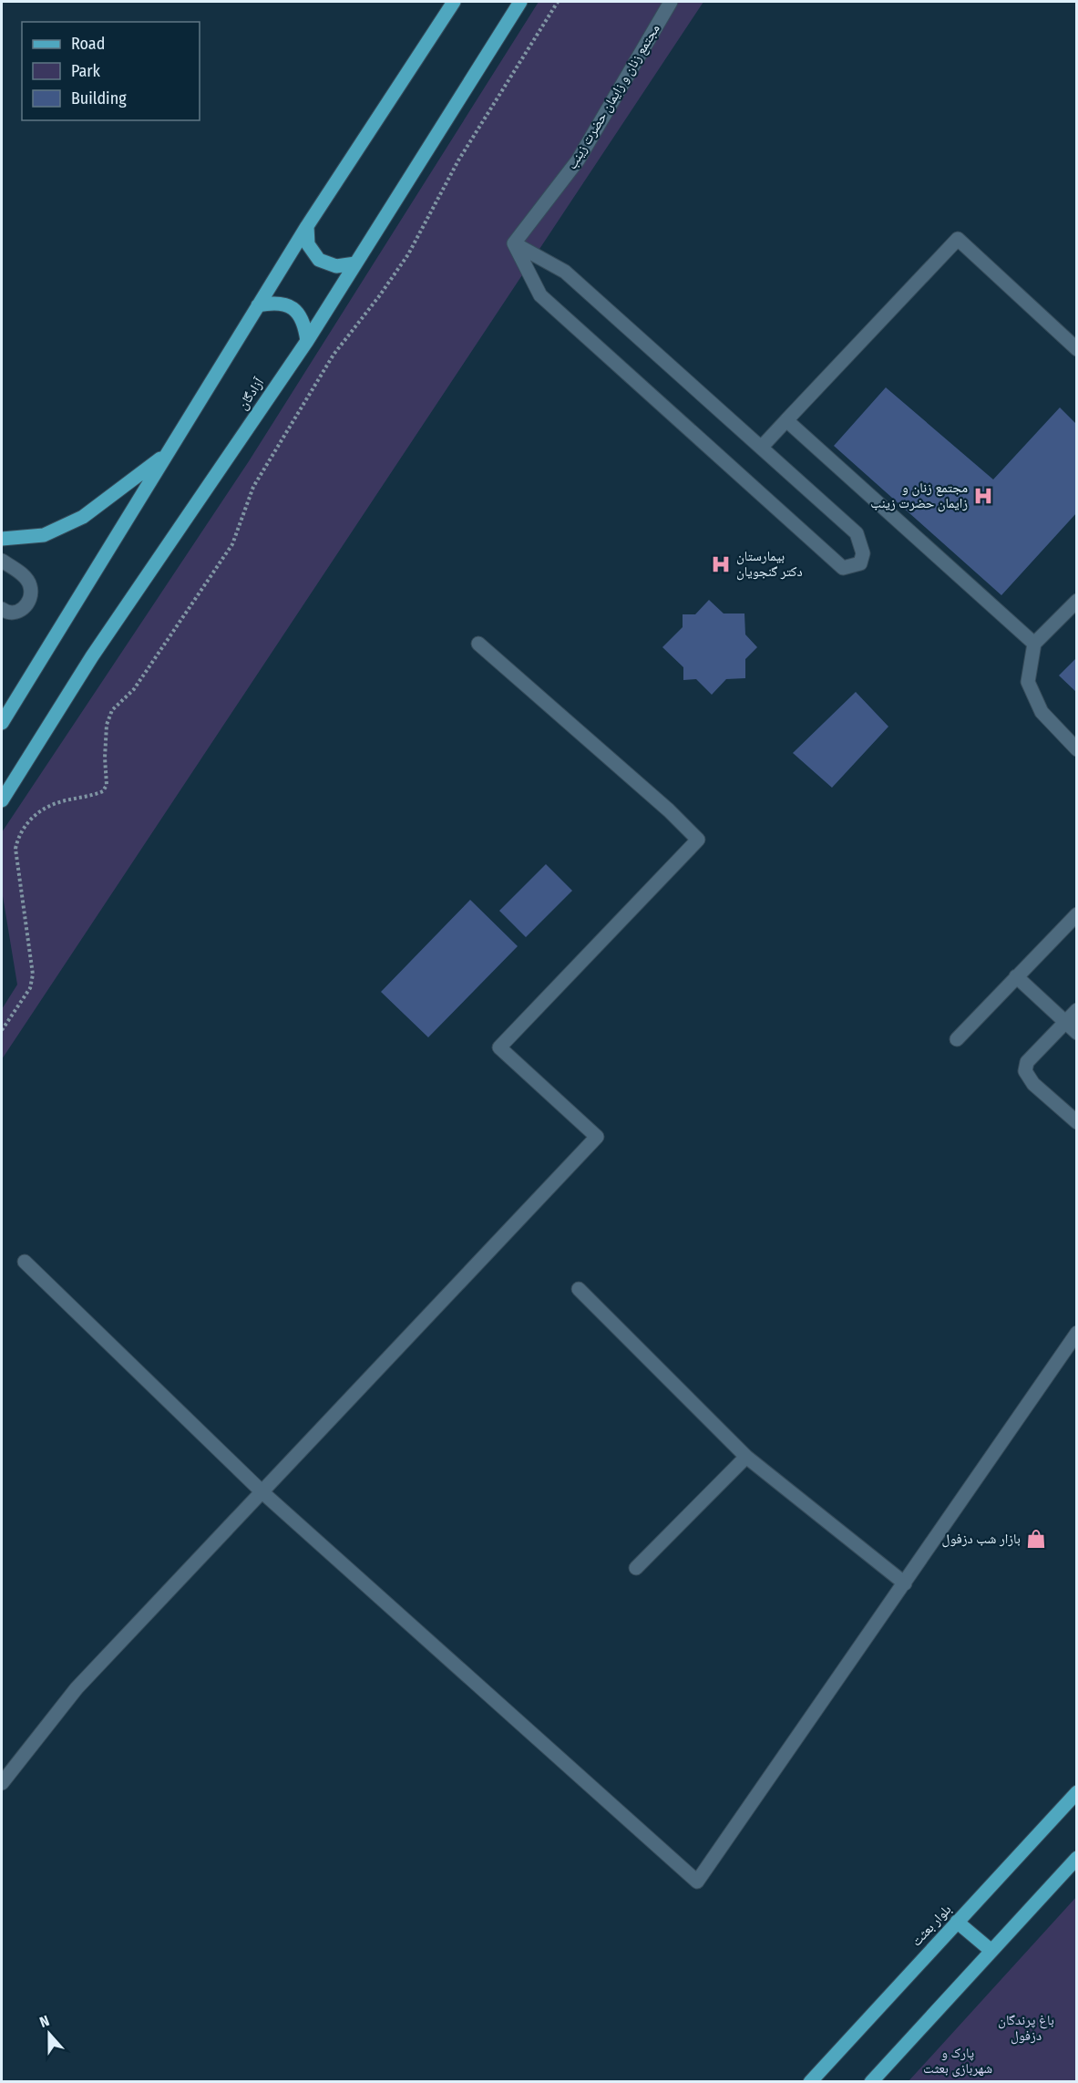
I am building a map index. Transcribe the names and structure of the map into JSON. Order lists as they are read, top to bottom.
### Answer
{
  "streets": {
    "main road": ["آزادگان", "بلوار بعثت"],
    "street": ["مجتمع زنان و زایمان حضرت زینب"]
  },
  "parks": ["باغ پرندگان دزفول", "پارک و شهربازی بعثت"],
  "places": {
    "hospital": ["مجتمع زنان و زایمان حضرت زینب", "بیمارستان دکتر گنجویان"],
    "shop": ["بازار شب دزفول"]
  },
  "legend": ["Road", "Park", "Building"],
  "north": "top"
}
